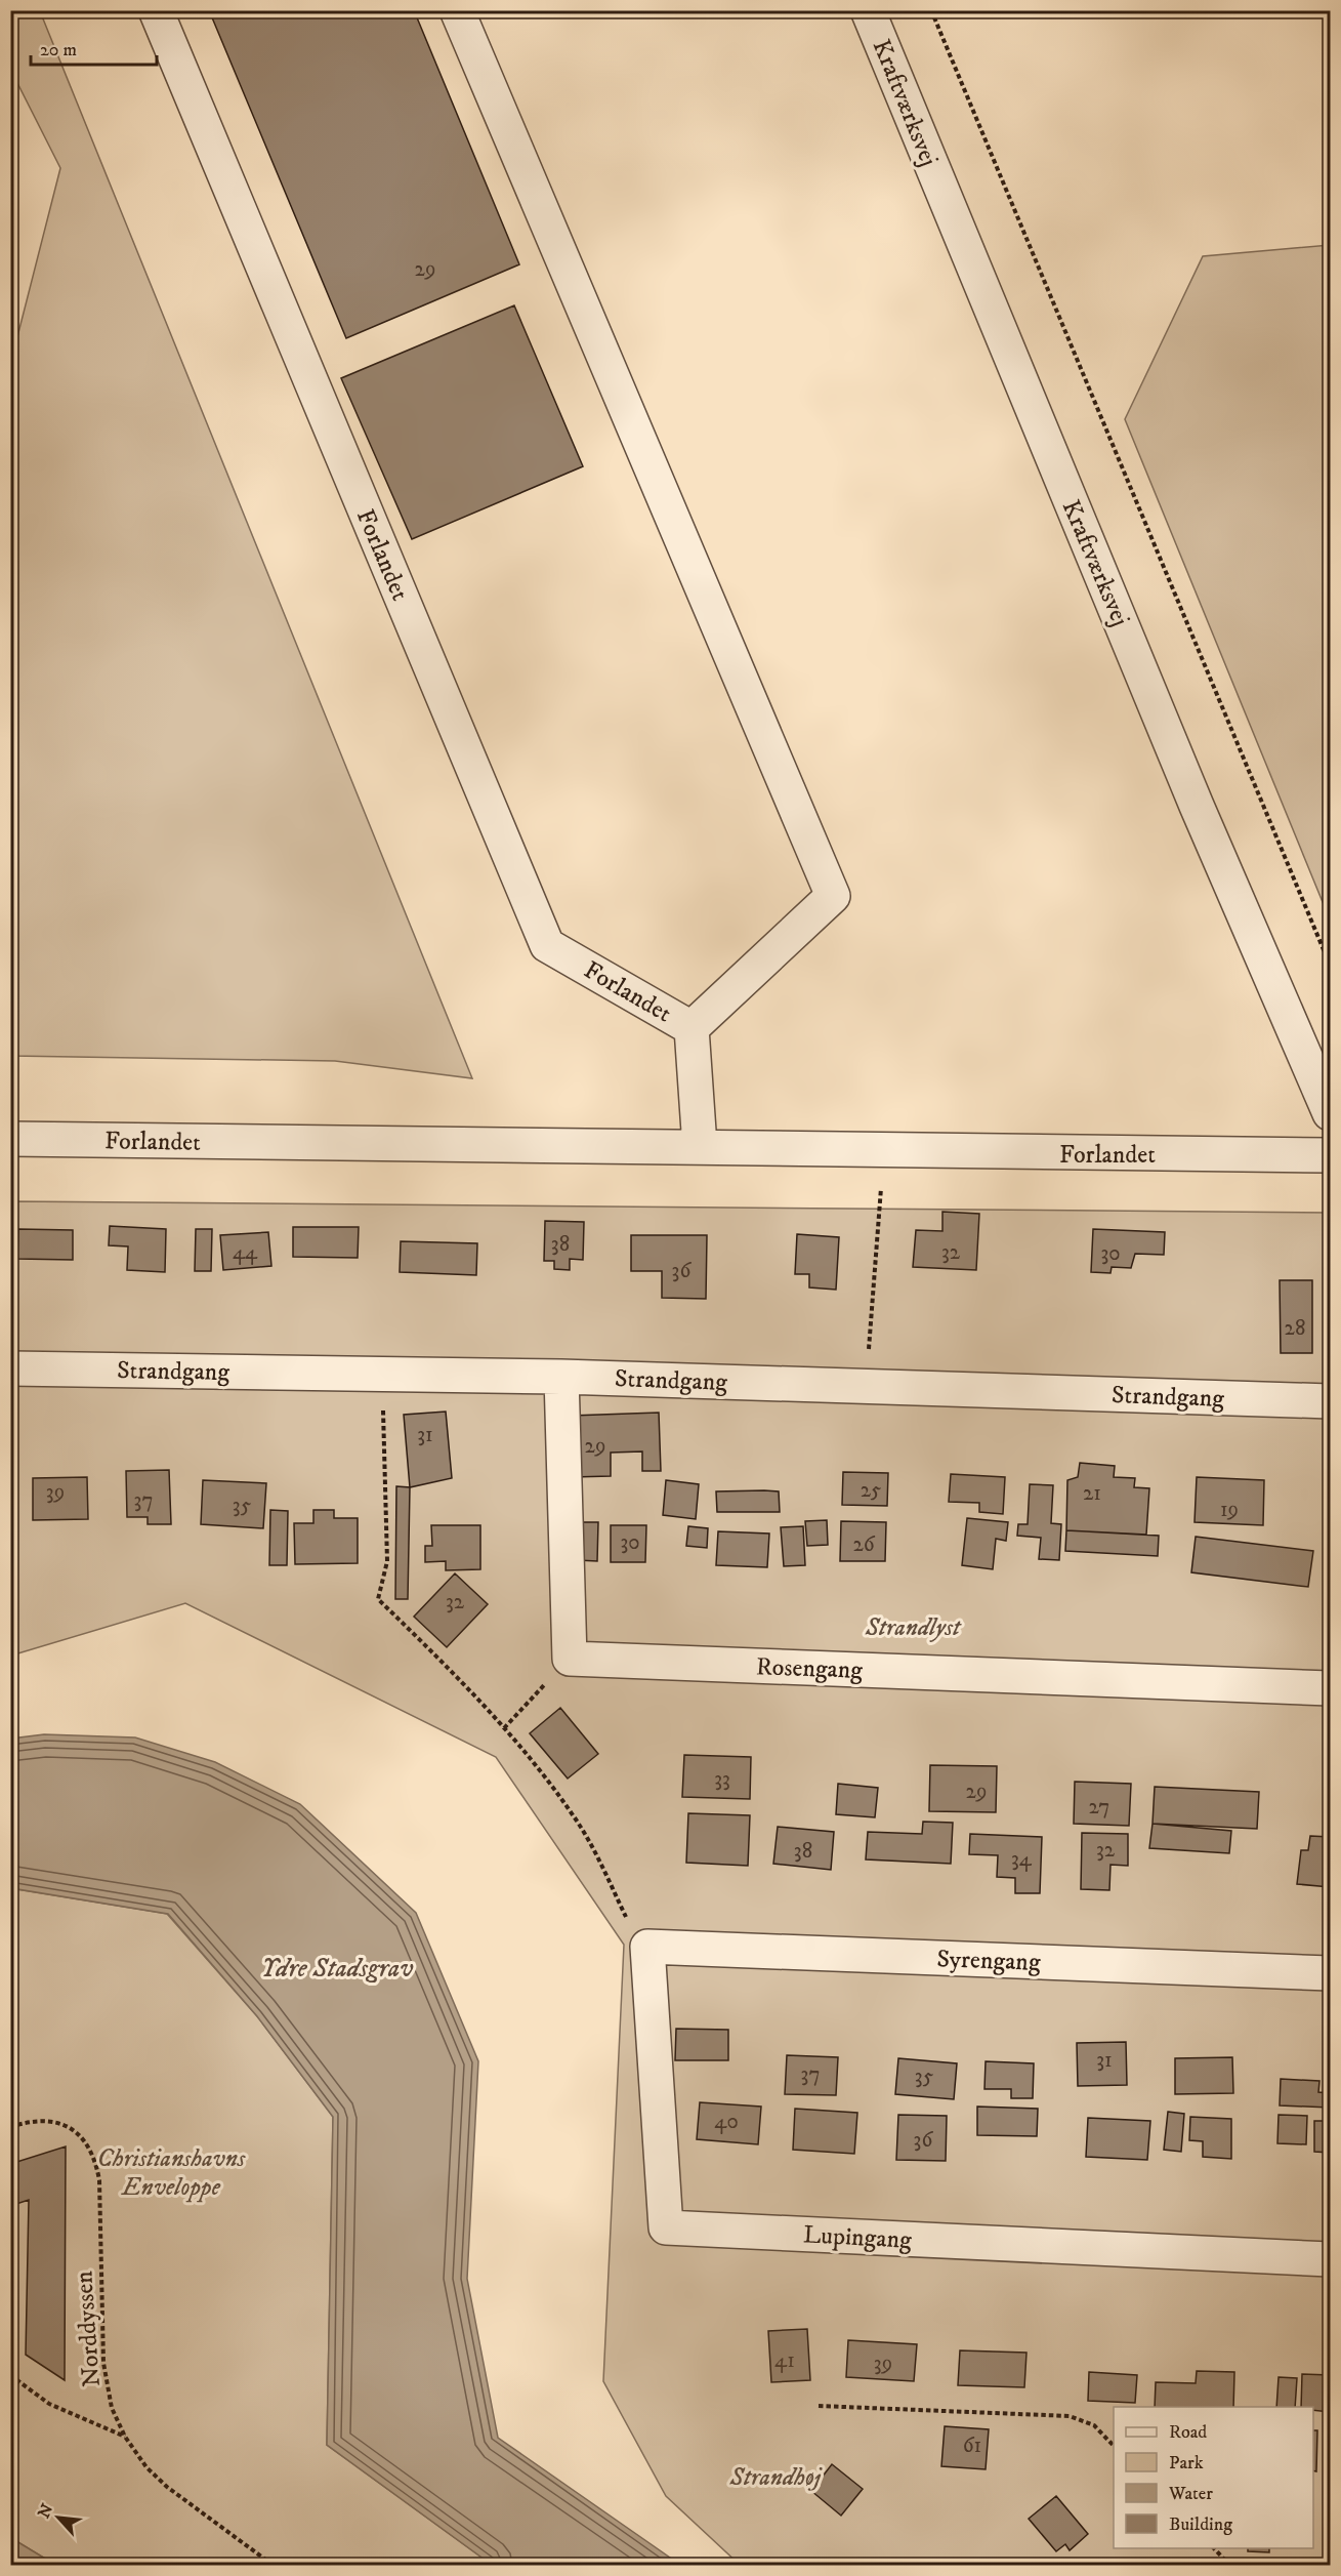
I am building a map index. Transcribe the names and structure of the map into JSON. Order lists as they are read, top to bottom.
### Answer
{
  "streets": {
    "street": [
      "Kraftværksvej",
      "Forlandet",
      "Strandgang",
      "Rosengang",
      "Syrengang",
      "Lupingang"
    ],
    "path": ["Norddyssen"]
  },
  "crossings": [
    ["Syrengang", "Lupingang"]
  ],
  "water": ["Ydre Stadsgrav"],
  "parks": ["Strandlyst", "Christianshavns Enveloppe", "Strandhøj"],
  "house_numbers": [
    "29",
    "38",
    "44",
    "32",
    "30",
    "36",
    "28",
    "31",
    "29",
    "25",
    "39",
    "21",
    "37",
    "35",
    "19",
    "30",
    "26",
    "32",
    "33",
    "29",
    "27",
    "32",
    "38",
    "34",
    "31",
    "37",
    "35",
    "40",
    "36",
    "41",
    "39",
    "61"
  ],
  "legend": [
    "Road",
    "Park",
    "Water",
    "Building"
  ],
  "scale_bar": "20 m",
  "north": "top left"
}
